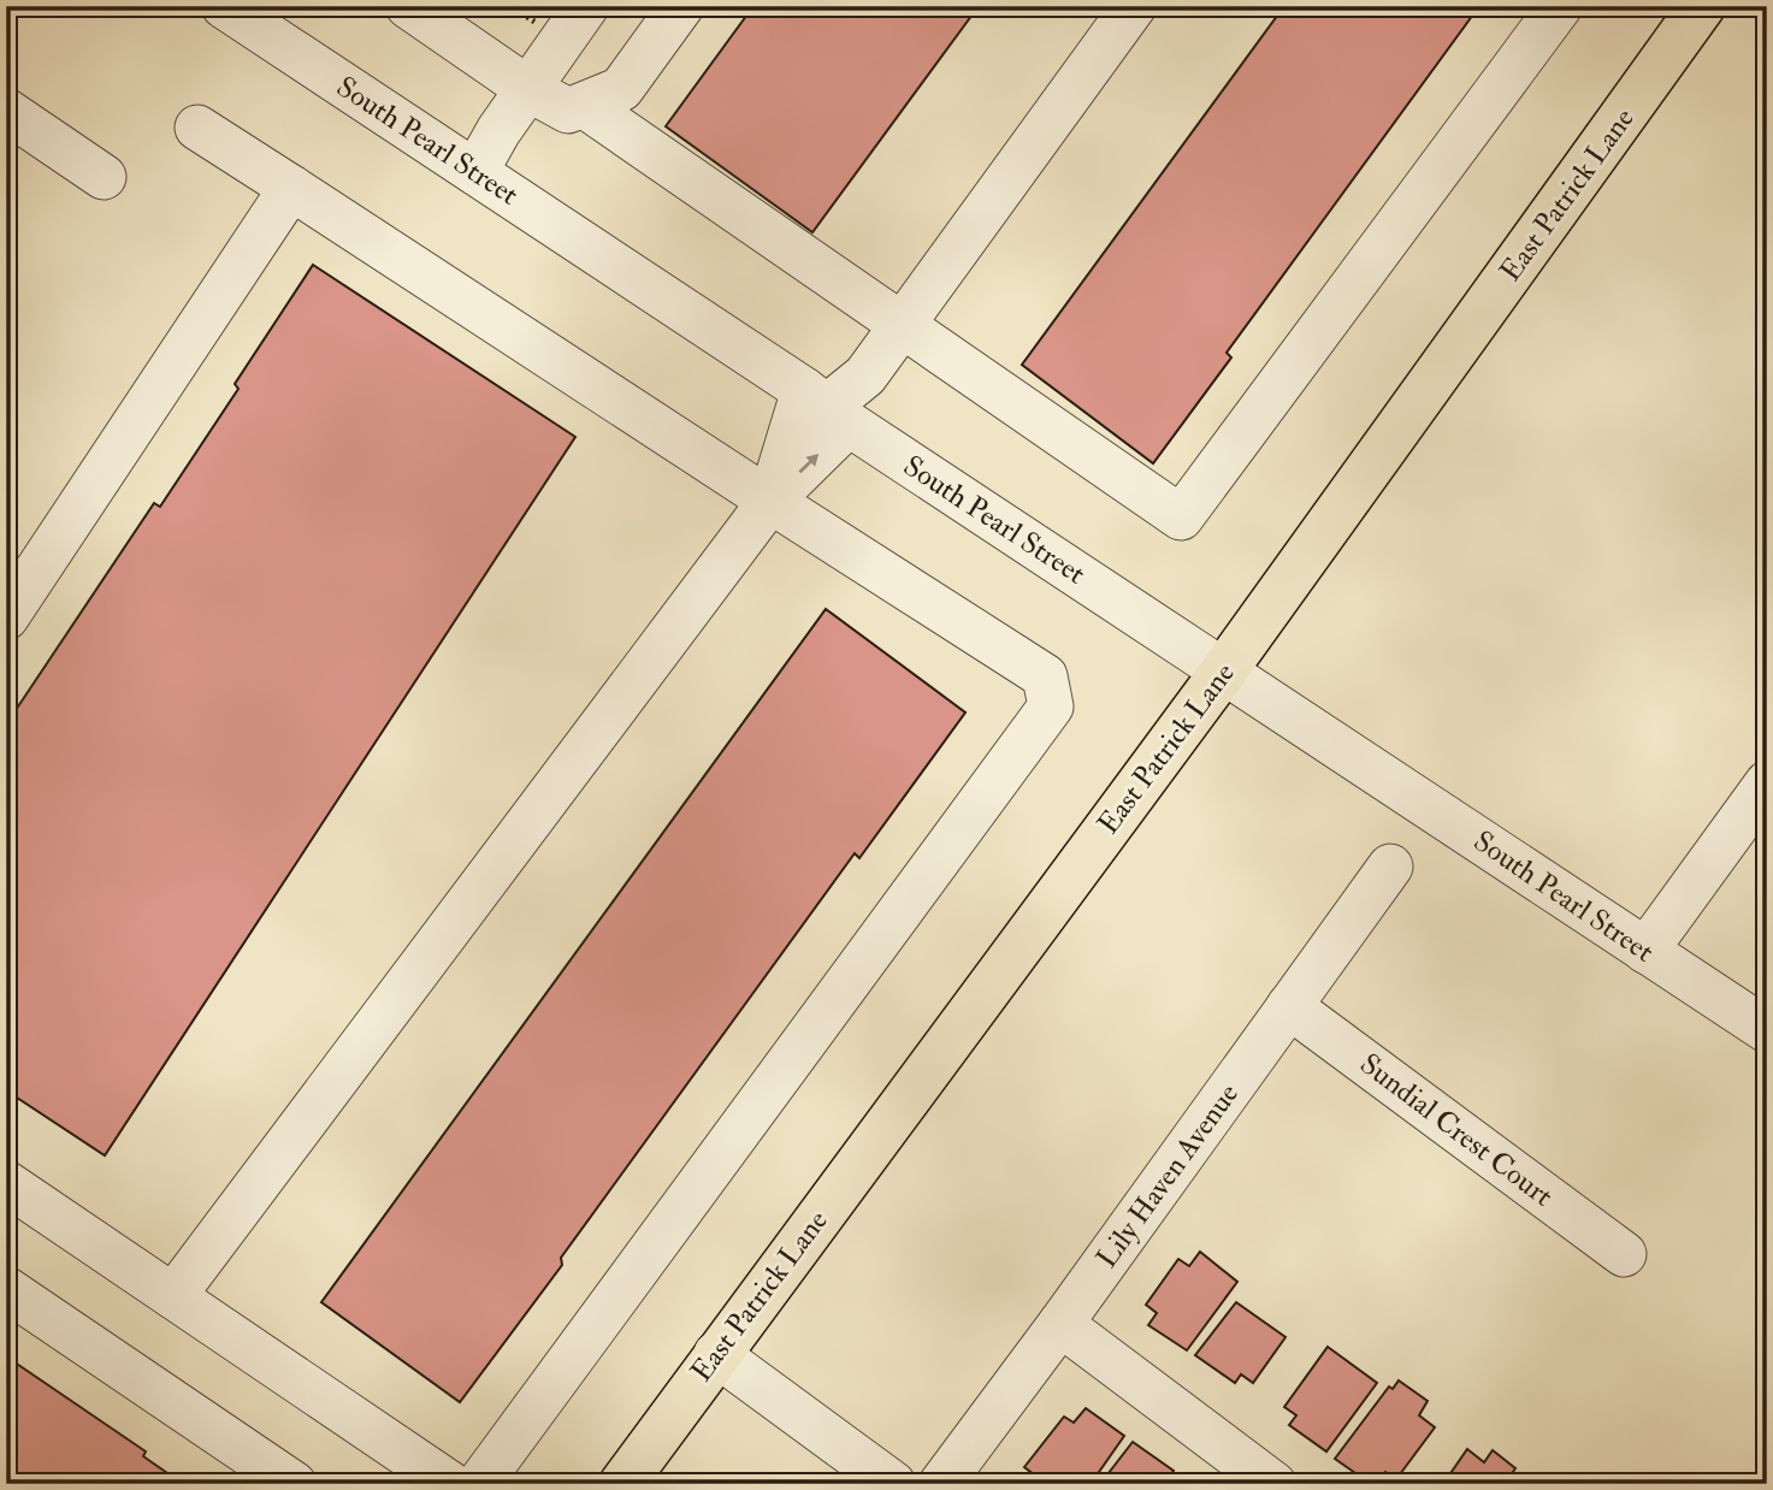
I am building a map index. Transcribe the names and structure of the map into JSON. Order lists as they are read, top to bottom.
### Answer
{
  "streets": {
    "main road": ["East Patrick Lane"],
    "street": ["South Pearl Street", "Sundial Crest Court", "Lily Haven Avenue"]
  },
  "crossings": [
    ["South Pearl Street", "East Patrick Lane"],
    ["Sundial Crest Court", "Lily Haven Avenue"]
  ]
}
